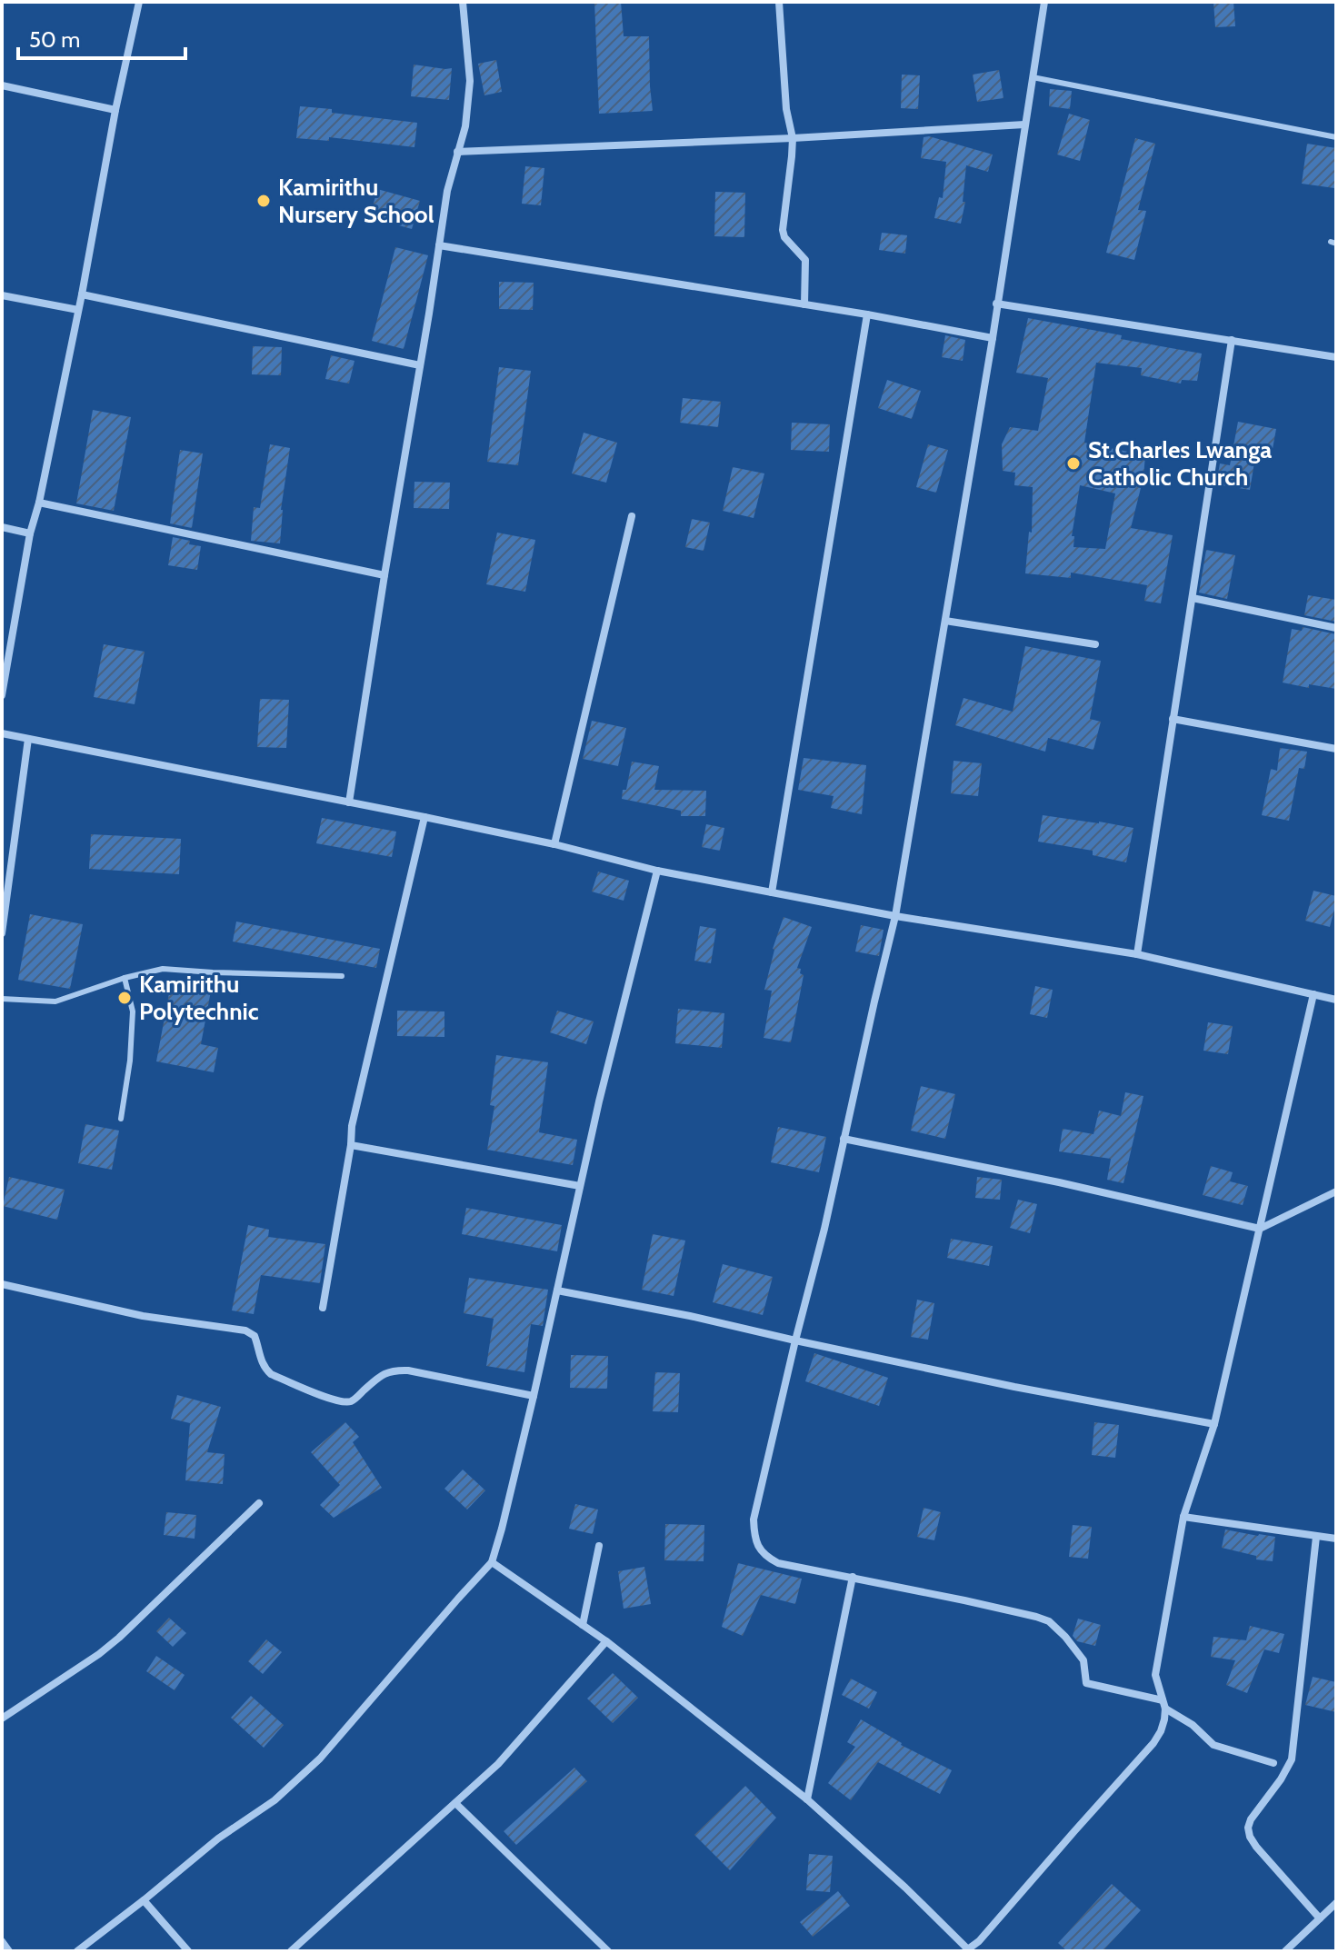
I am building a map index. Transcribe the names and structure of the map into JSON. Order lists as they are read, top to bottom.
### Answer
{
  "places": ["Kamirithu Nursery School", "St.Charles Lwanga Catholic Church", "Kamirithu Polytechnic"],
  "scale_bar": "50 m"
}
